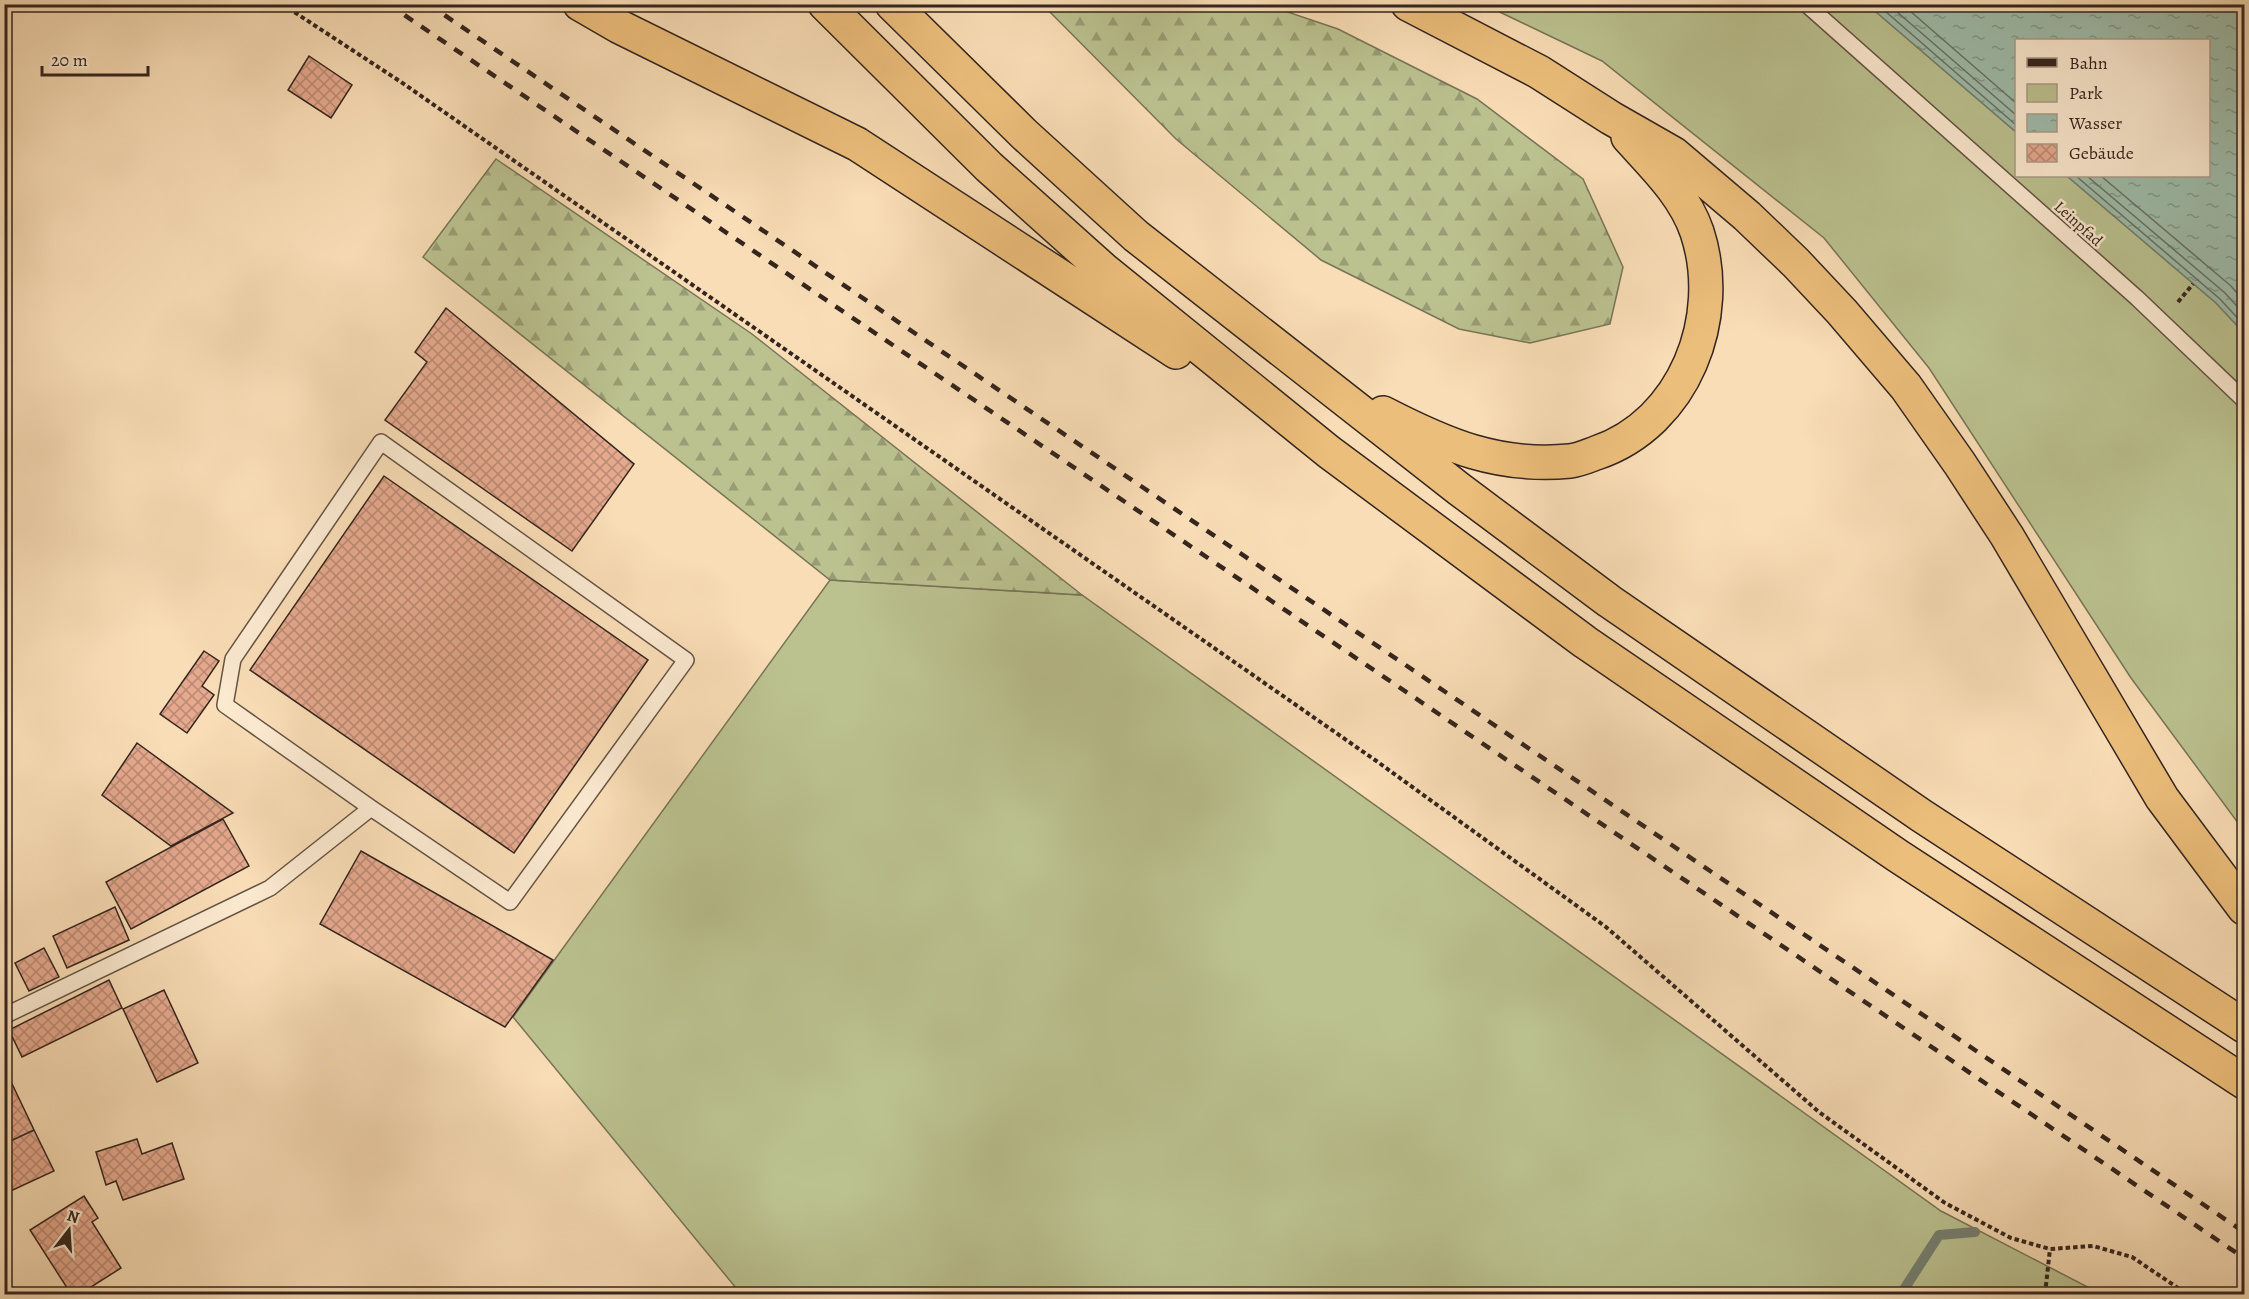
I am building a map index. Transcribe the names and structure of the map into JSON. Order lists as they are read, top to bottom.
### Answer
{
  "streets": {
    "lane": ["Leinpfad"]
  },
  "legend": [
    "Bahn",
    "Park",
    "Wasser",
    "Gebäude"
  ],
  "scale_bar": "20 m",
  "north": "top"
}
